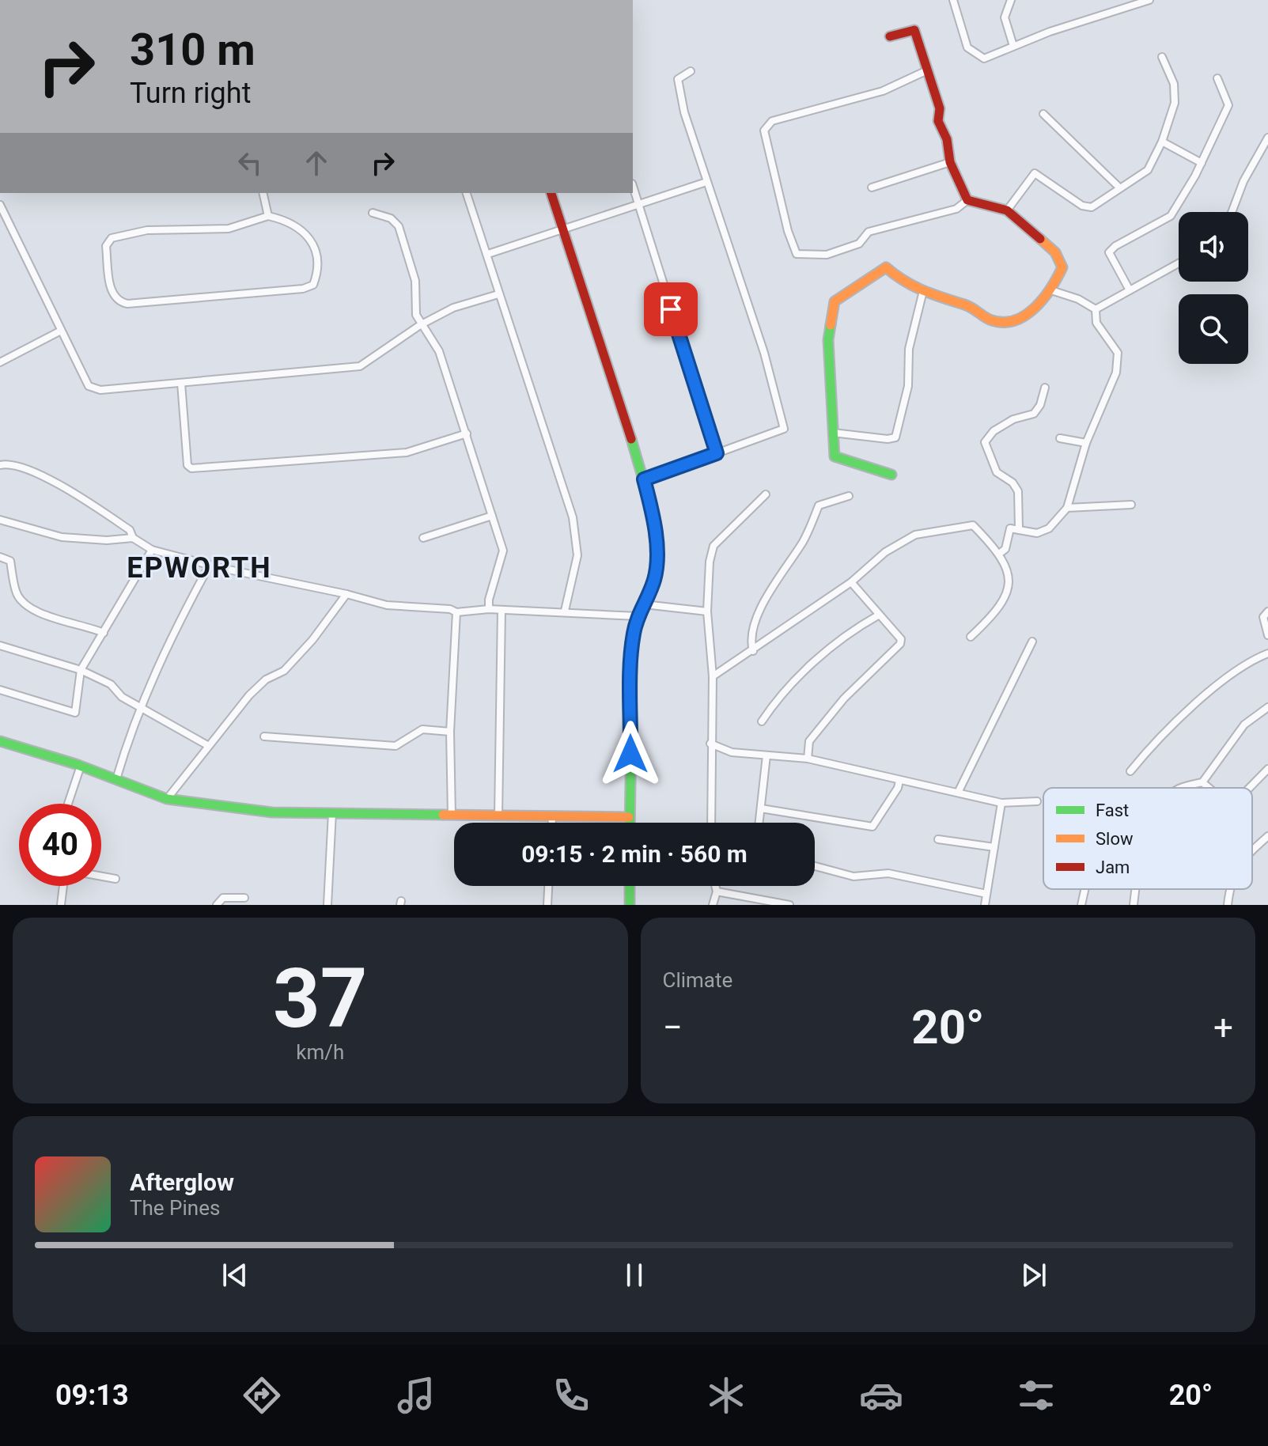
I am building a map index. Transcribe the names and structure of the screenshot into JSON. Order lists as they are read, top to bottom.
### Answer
{
  "districts": ["EPWORTH"],
  "legend": ["Fast", "Slow", "Jam"],
  "page": {
    "turn": ["310 m", "Turn right"],
    "limit": "40",
    "trip": "09:15 · 2 min · 560 m",
    "tile": [
      ["37", "km/h"],
      "Climate"
    ],
    "heat": ["−", "20°", "+"],
    "song": ["Afterglow", "The Pines"],
    "tabs": ["09:13", "20°"]
  }
}
